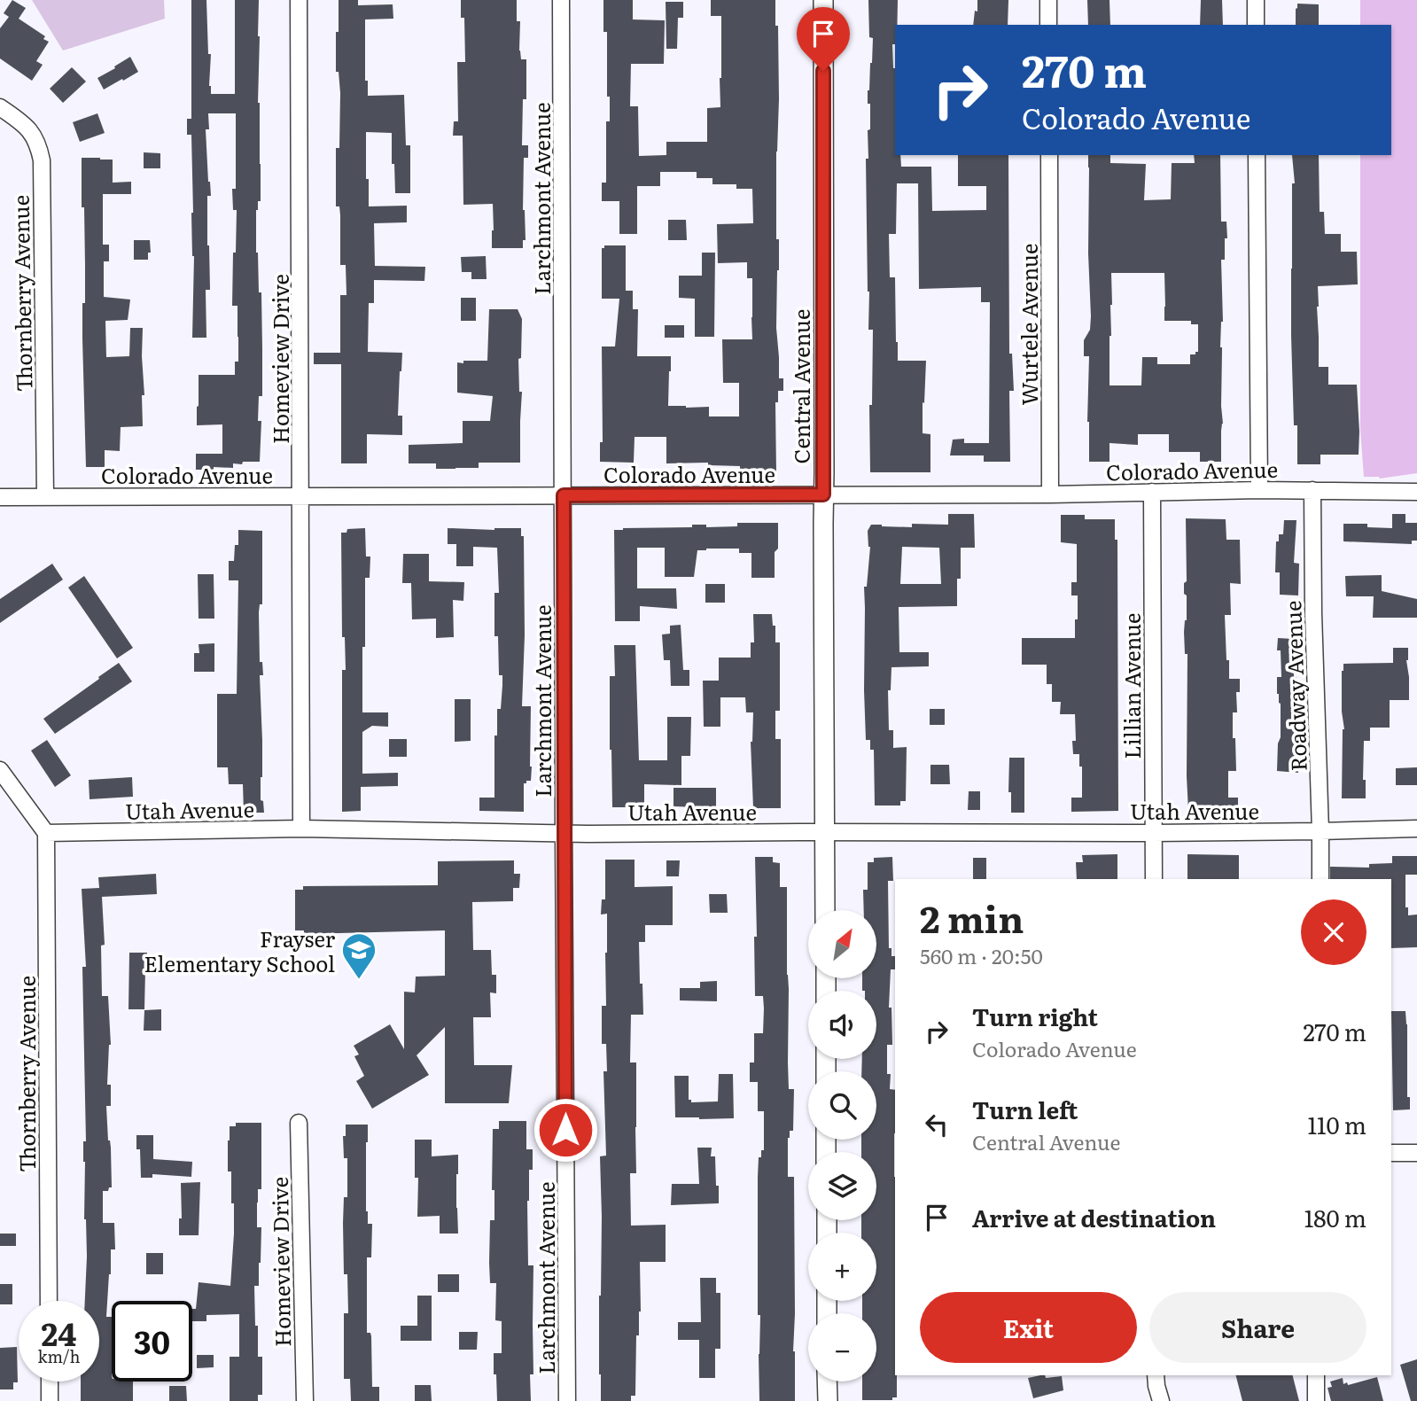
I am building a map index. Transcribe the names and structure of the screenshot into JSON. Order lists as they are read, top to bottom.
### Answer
{
  "streets": {
    "street": [
      "Larchmont Avenue",
      "Thornberry Avenue",
      "Wurtele Avenue",
      "Homeview Drive",
      "Central Avenue",
      "Colorado Avenue",
      "Lillian Avenue",
      "Roadway Avenue",
      "Utah Avenue"
    ]
  },
  "crossings": [
    ["Larchmont Avenue", "Colorado Avenue"],
    ["Larchmont Avenue", "Utah Avenue"],
    ["Thornberry Avenue", "Colorado Avenue"],
    ["Thornberry Avenue", "Utah Avenue"],
    ["Wurtele Avenue", "Colorado Avenue"],
    ["Homeview Drive", "Colorado Avenue"],
    ["Homeview Drive", "Utah Avenue"],
    ["Central Avenue", "Colorado Avenue"],
    ["Central Avenue", "Utah Avenue"],
    ["Colorado Avenue", "Lillian Avenue"],
    ["Colorado Avenue", "Roadway Avenue"],
    ["Lillian Avenue", "Utah Avenue"],
    ["Roadway Avenue", "Utah Avenue"]
  ],
  "places": {
    "school or university": ["Frayser Elementary School"]
  },
  "north": "top right",
  "page": {
    "turn": ["270 m", "Colorado Avenue"],
    "heading": ["2 min", "560 m · 20:50"],
    "map_buttons": ["+", "−"],
    "list": [
      {
        "name": "Turn right",
        "note": "Colorado Avenue",
        "value": "270 m"
      },
      {
        "name": "Turn left",
        "note": "Central Avenue",
        "value": "110 m"
      },
      {
        "name": "Arrive at destination",
        "value": "180 m"
      }
    ],
    "buttons": ["Exit", "Share"],
    "speed": "24 km/h",
    "limit": "30"
  }
}
